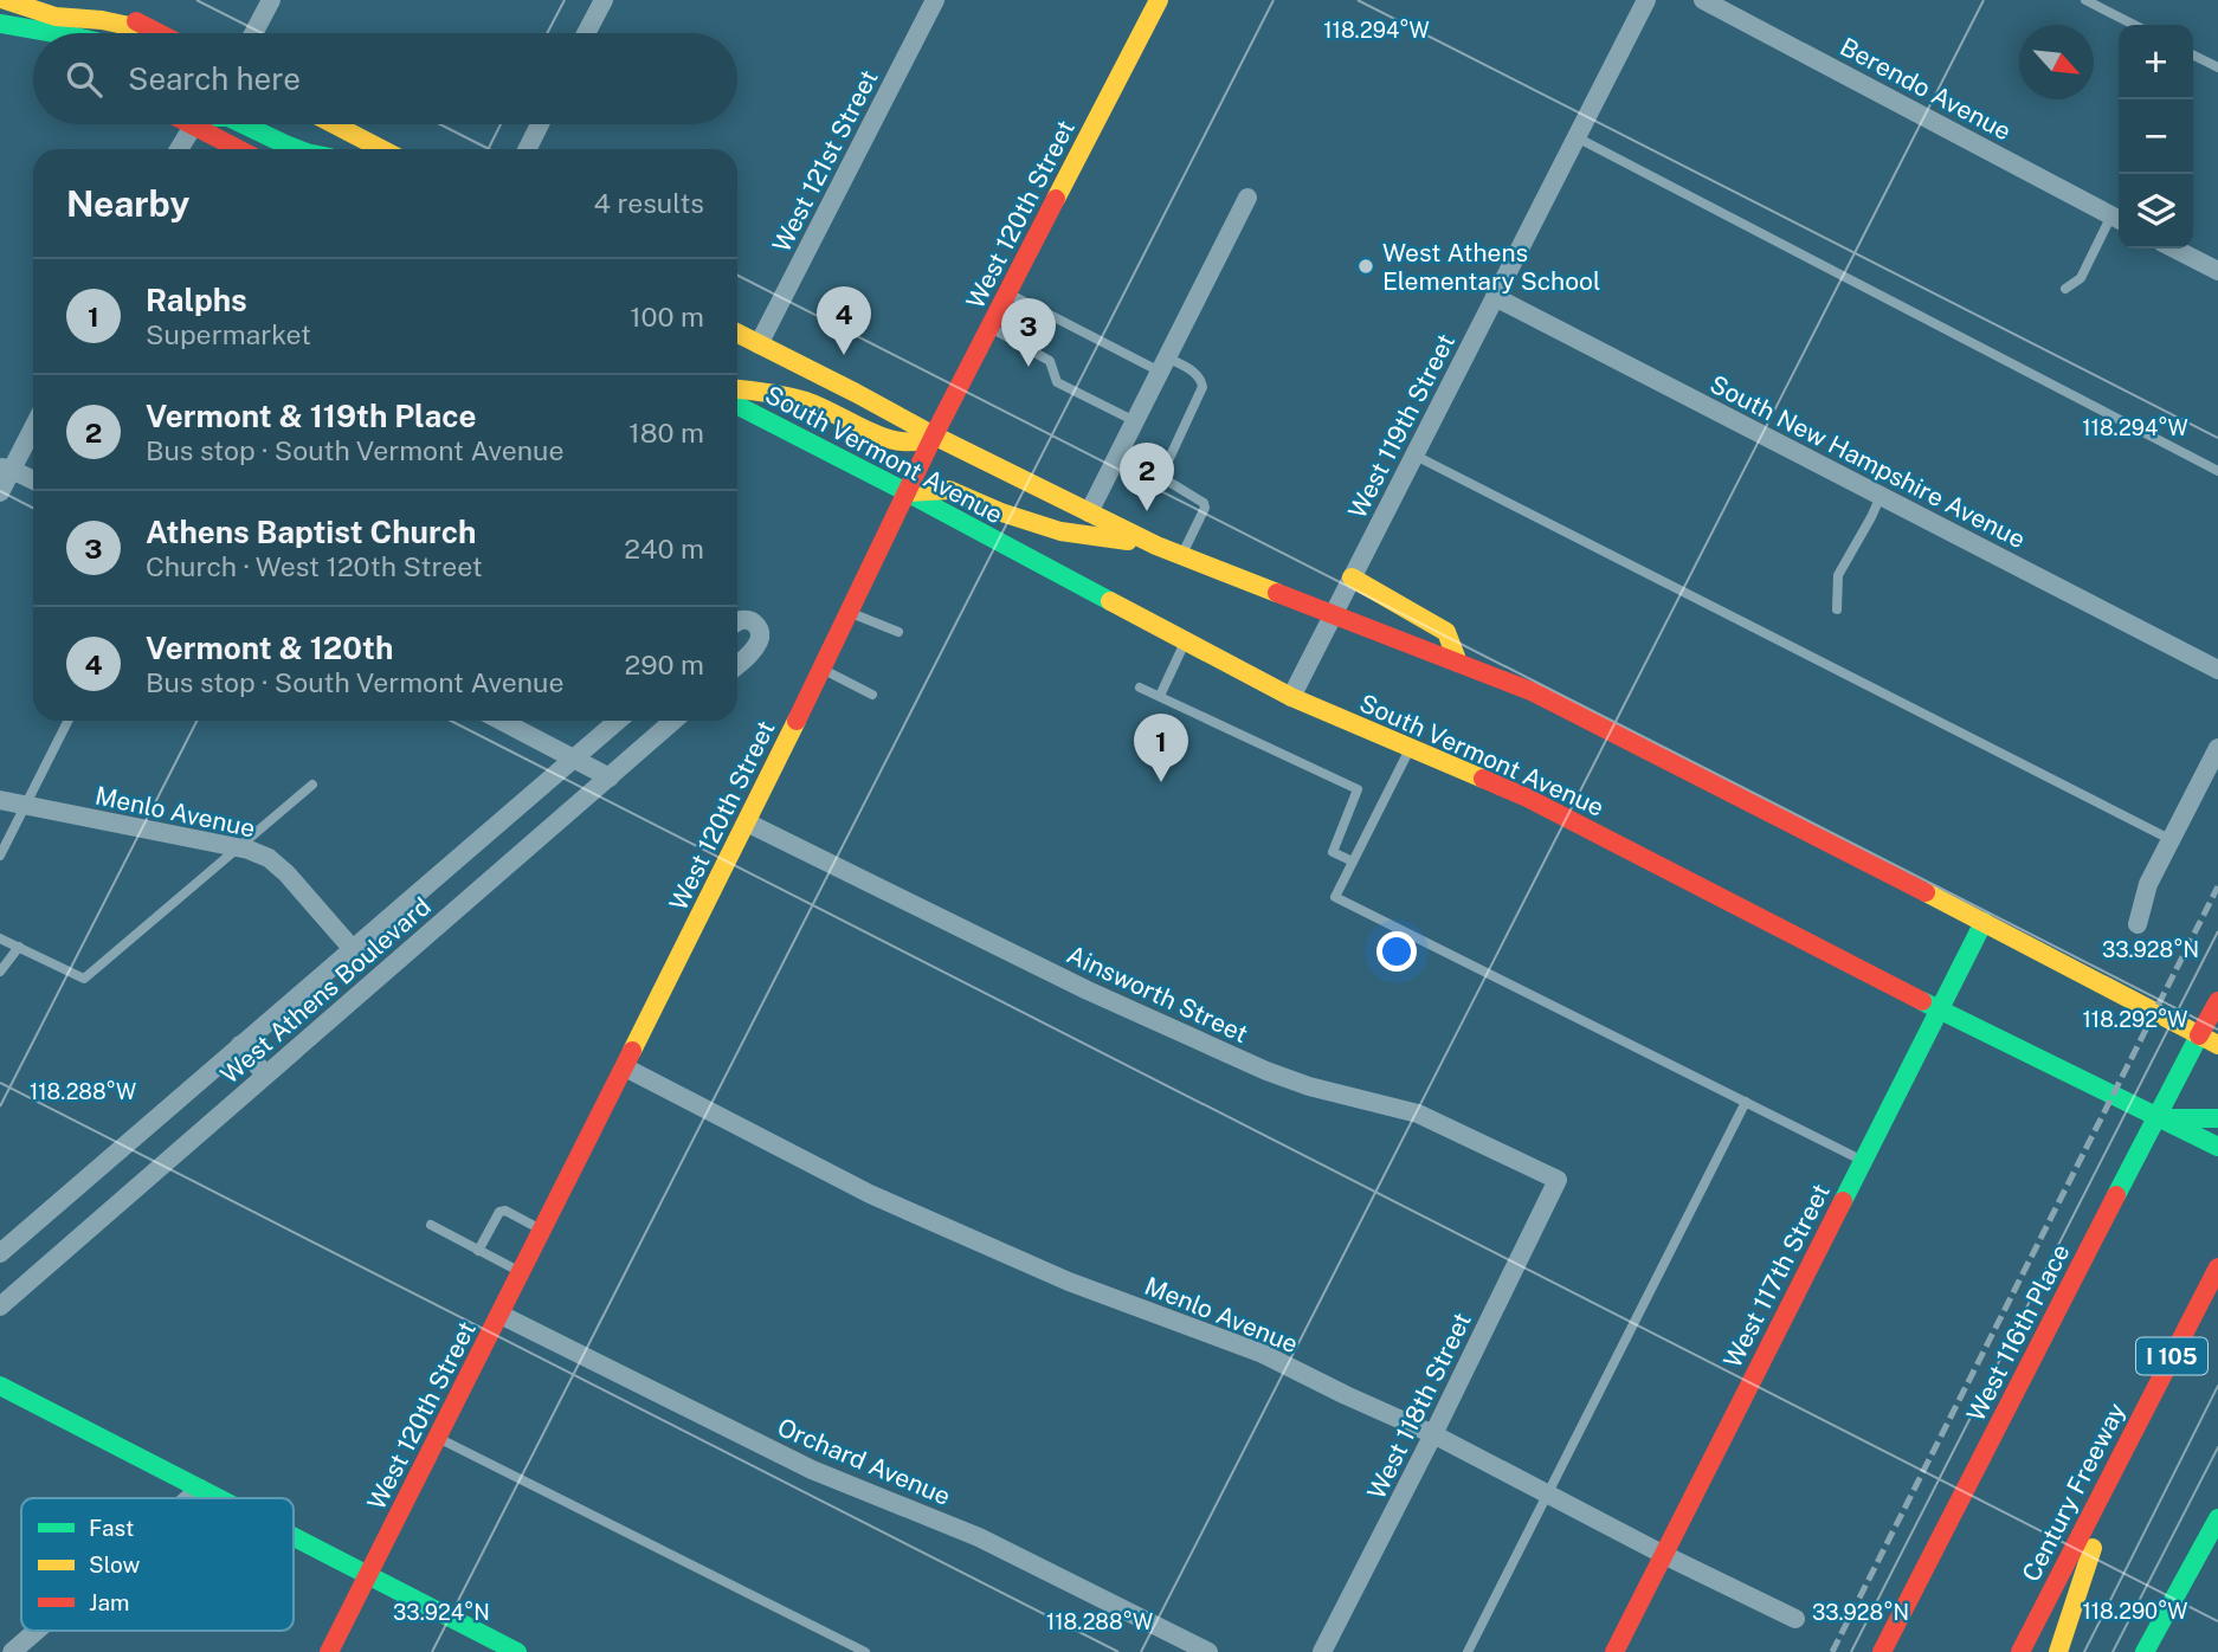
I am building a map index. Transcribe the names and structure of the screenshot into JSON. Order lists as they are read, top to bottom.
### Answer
{
  "streets": {
    "main road": [
      "West 120th Street",
      "South Vermont Avenue",
      "West 117th Street",
      "West 116th Place",
      "I 105",
      "Century Freeway"
    ],
    "street": [
      "Berendo Avenue",
      "West 121st Street",
      "West 119th Street",
      "South New Hampshire Avenue",
      "Menlo Avenue",
      "West Athens Boulevard",
      "Ainsworth Street",
      "West 118th Street",
      "Orchard Avenue"
    ]
  },
  "crossings": [
    ["West 121st Street", "South Vermont Avenue"],
    ["West 120th Street", "South Vermont Avenue"],
    ["West 120th Street", "Menlo Avenue"],
    ["West 120th Street", "Ainsworth Street"],
    ["West 120th Street", "Orchard Avenue"],
    ["West 119th Street", "South Vermont Avenue"],
    ["West 119th Street", "South New Hampshire Avenue"],
    ["South Vermont Avenue", "West 117th Street"],
    ["South Vermont Avenue", "West 116th Place"],
    ["Menlo Avenue", "West Athens Boulevard"],
    ["Menlo Avenue", "West 117th Street"],
    ["Menlo Avenue", "West 118th Street"],
    ["Ainsworth Street", "West 118th Street"]
  ],
  "places": ["West Athens Elementary School"],
  "legend": ["Fast", "Slow", "Jam"],
  "north": "bottom right",
  "page": {
    "map_buttons": ["+", "−"],
    "search": "Search here",
    "heading": ["Nearby", "4 results"],
    "list": [
      {
        "mark": "1",
        "name": "Ralphs",
        "note": "Supermarket",
        "value": "100 m"
      },
      {
        "mark": "2",
        "name": "Vermont & 119th Place",
        "note": "Bus stop · South Vermont Avenue",
        "value": "180 m"
      },
      {
        "mark": "3",
        "name": "Athens Baptist Church",
        "note": "Church · West 120th Street",
        "value": "240 m"
      },
      {
        "mark": "4",
        "name": "Vermont & 120th",
        "note": "Bus stop · South Vermont Avenue",
        "value": "290 m"
      }
    ],
    "pins": [
      "4",
      "3",
      "2",
      "1"
    ]
  },
  "coordinates": [
    "118.294°W",
    "33.928°N",
    "118.292°W",
    "118.288°W",
    "118.290°W",
    "33.924°N"
  ]
}
